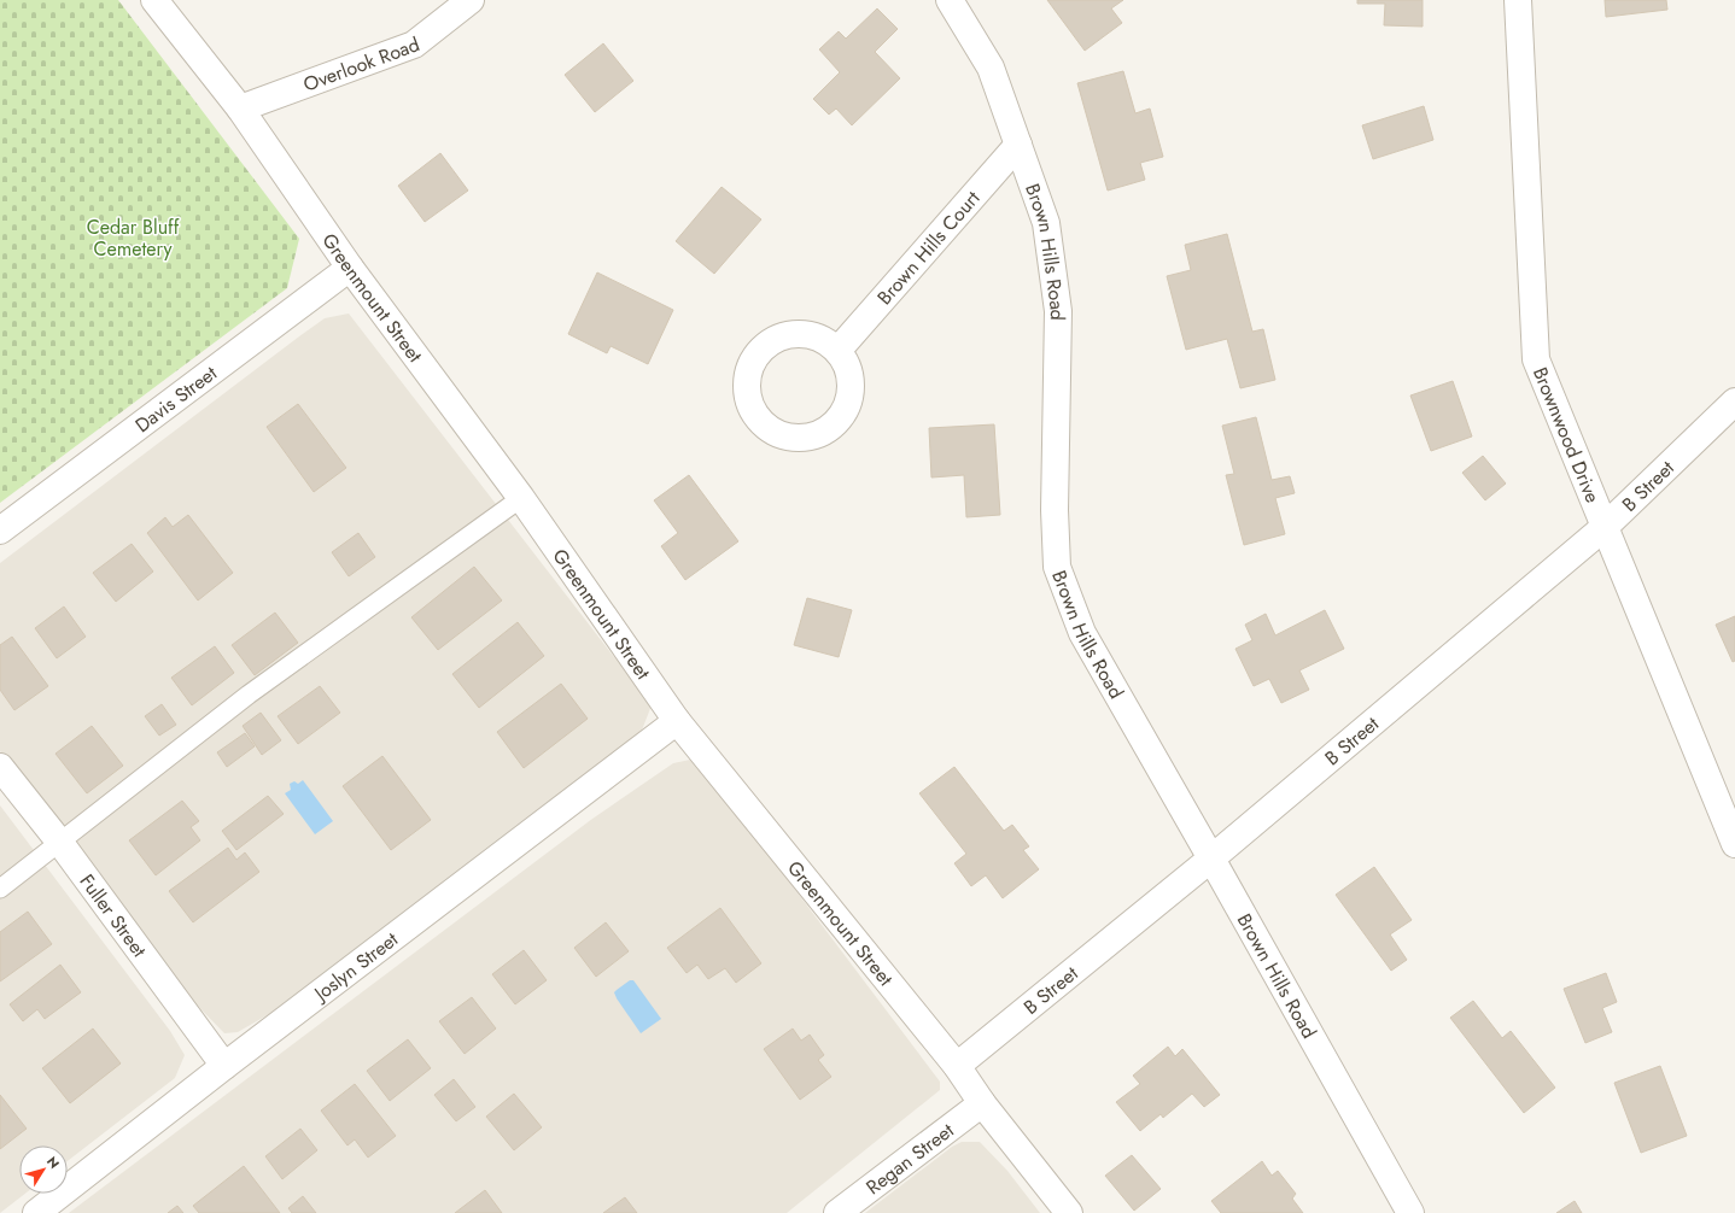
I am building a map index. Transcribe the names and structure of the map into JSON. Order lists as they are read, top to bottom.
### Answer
{
  "streets": {
    "street": [
      "Overlook Road",
      "Brown Hills Court",
      "Brown Hills Road",
      "Greenmount Street",
      "Davis Street",
      "Brownwood Drive",
      "B Street",
      "Fuller Street",
      "Joslyn Street",
      "Regan Street"
    ]
  },
  "crossings": [
    ["Overlook Road", "Greenmount Street"],
    ["Brown Hills Court", "Brown Hills Road"],
    ["Brown Hills Road", "B Street"],
    ["Greenmount Street", "Davis Street"],
    ["Greenmount Street", "B Street"],
    ["Greenmount Street", "Joslyn Street"],
    ["Greenmount Street", "Regan Street"],
    ["Brownwood Drive", "B Street"],
    ["Fuller Street", "Joslyn Street"]
  ],
  "parks": ["Cedar Bluff Cemetery"],
  "north": "top right"
}
